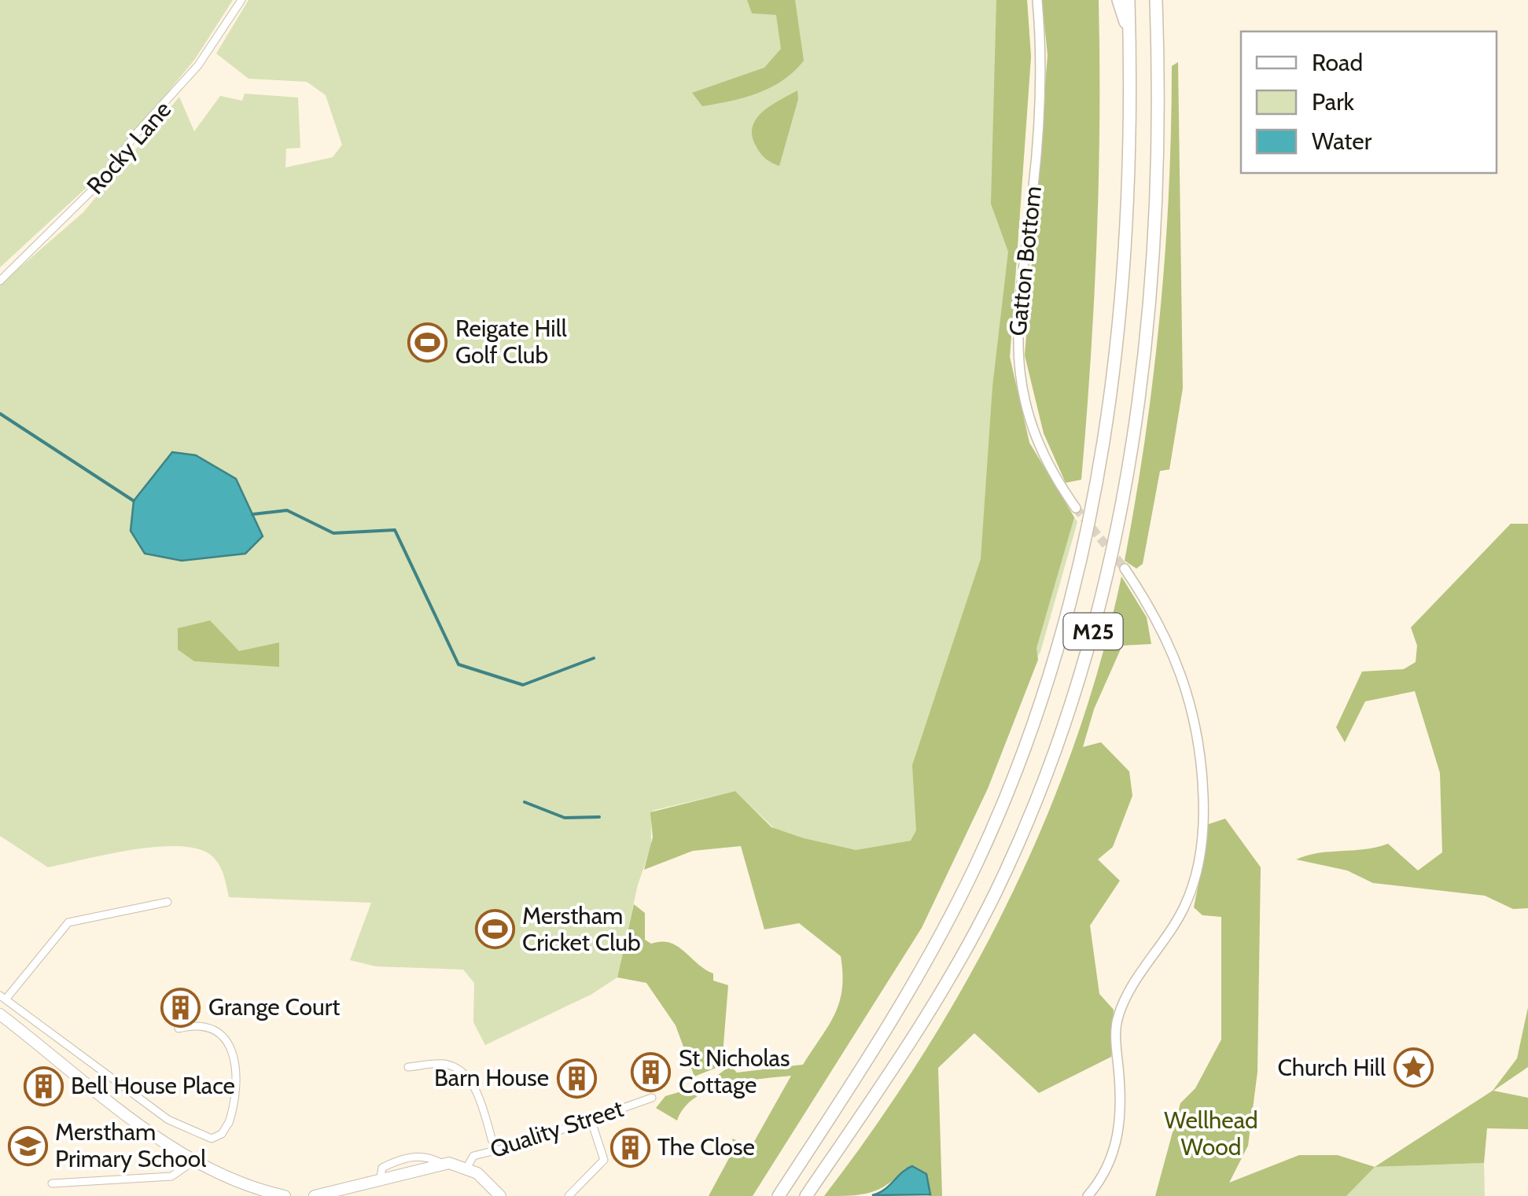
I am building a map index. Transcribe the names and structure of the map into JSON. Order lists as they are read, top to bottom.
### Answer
{
  "streets": {
    "highway": ["M25"],
    "street": ["Rocky Lane", "Gatton Bottom", "Quality Street"]
  },
  "parks": ["Wellhead Wood"],
  "places": {
    "sports": ["Reigate Hill Golf Club", "Merstham Cricket Club"],
    "building": [
      "Grange Court",
      "St Nicholas Cottage",
      "Barn House",
      "Bell House Place",
      "The Close"
    ],
    "place": ["Church Hill"],
    "school or university": ["Merstham Primary School"]
  },
  "legend": ["Road", "Park", "Water"]
}
